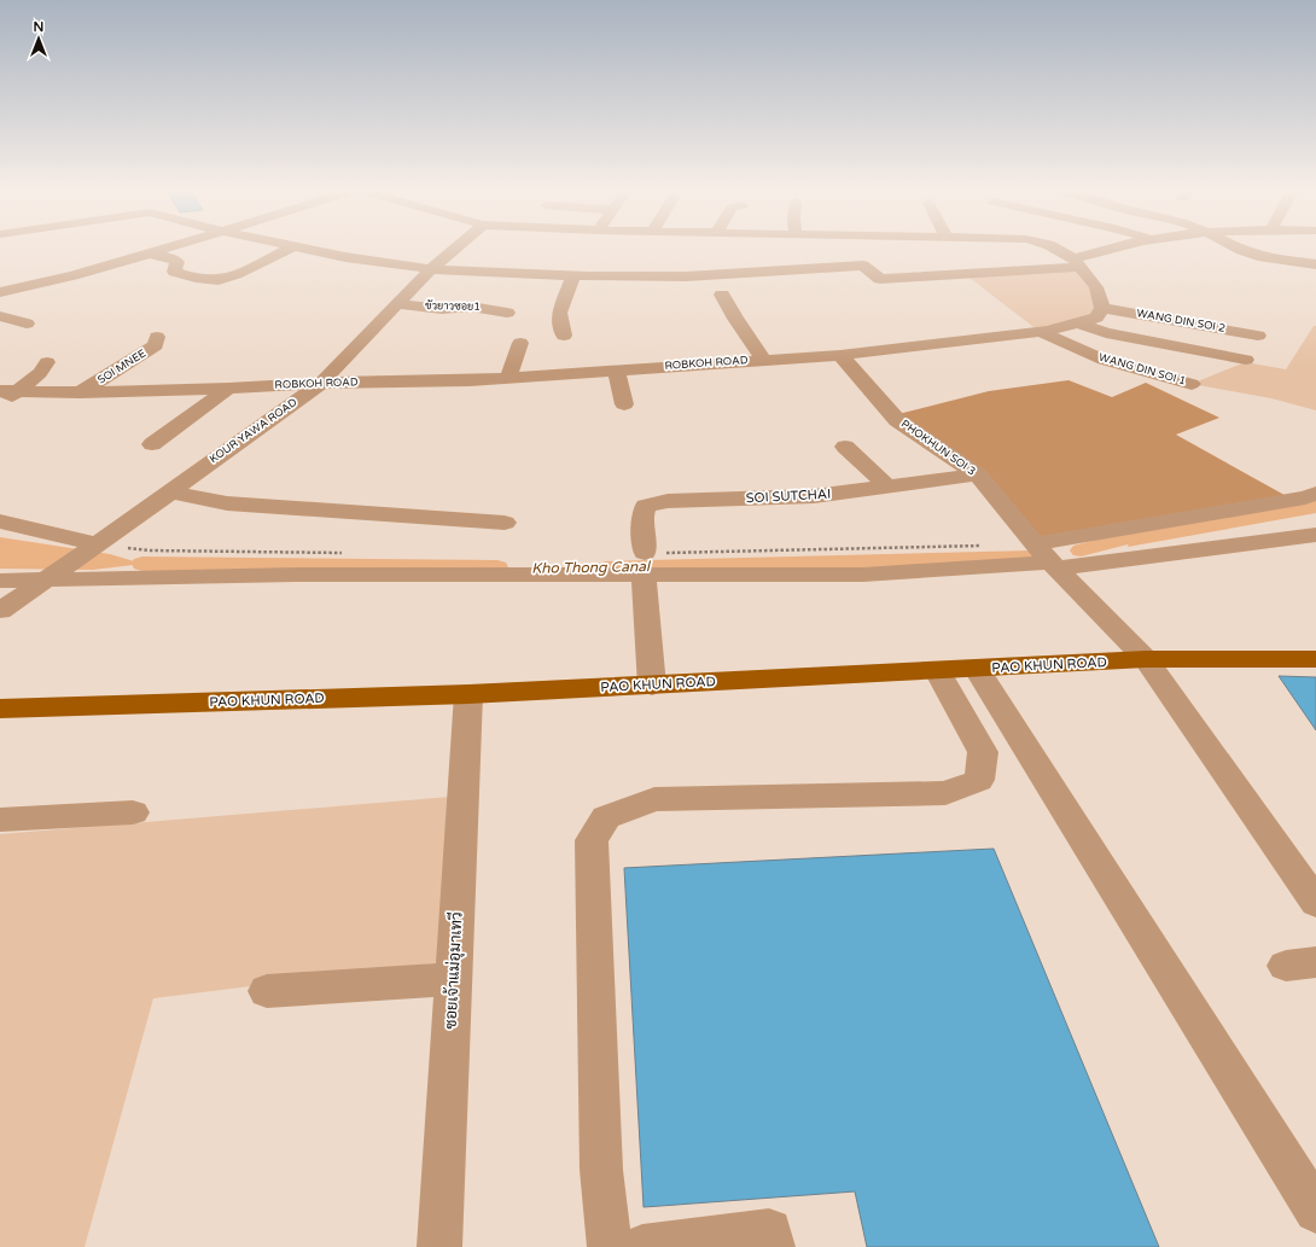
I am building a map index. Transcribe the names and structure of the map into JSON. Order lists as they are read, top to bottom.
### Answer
{
  "streets": {
    "main road": ["PAO KHUN ROAD"],
    "street": [
      "ขัวยาวซอย1",
      "WANG DIN SOI 2",
      "ROBKOH ROAD",
      "SOI MNEE",
      "WANG DIN SOI 1",
      "KOUR YAWA ROAD",
      "PHOKHUN SOI 3",
      "SOI SUTCHAI",
      "ซอยเจ้าแม่อุมาเทวี"
    ]
  },
  "crossings": [
    ["ขัวยาวซอย1", "KOUR YAWA ROAD"],
    ["WANG DIN SOI 2", "ROBKOH ROAD"],
    ["ROBKOH ROAD", "SOI MNEE"],
    ["ROBKOH ROAD", "WANG DIN SOI 1"],
    ["ROBKOH ROAD", "KOUR YAWA ROAD"],
    ["ROBKOH ROAD", "PHOKHUN SOI 3"],
    ["PHOKHUN SOI 3", "SOI SUTCHAI"],
    ["PHOKHUN SOI 3", "PAO KHUN ROAD"],
    ["PAO KHUN ROAD", "ซอยเจ้าแม่อุมาเทวี"]
  ],
  "water": ["Kho Thong Canal"],
  "north": "top"
}
